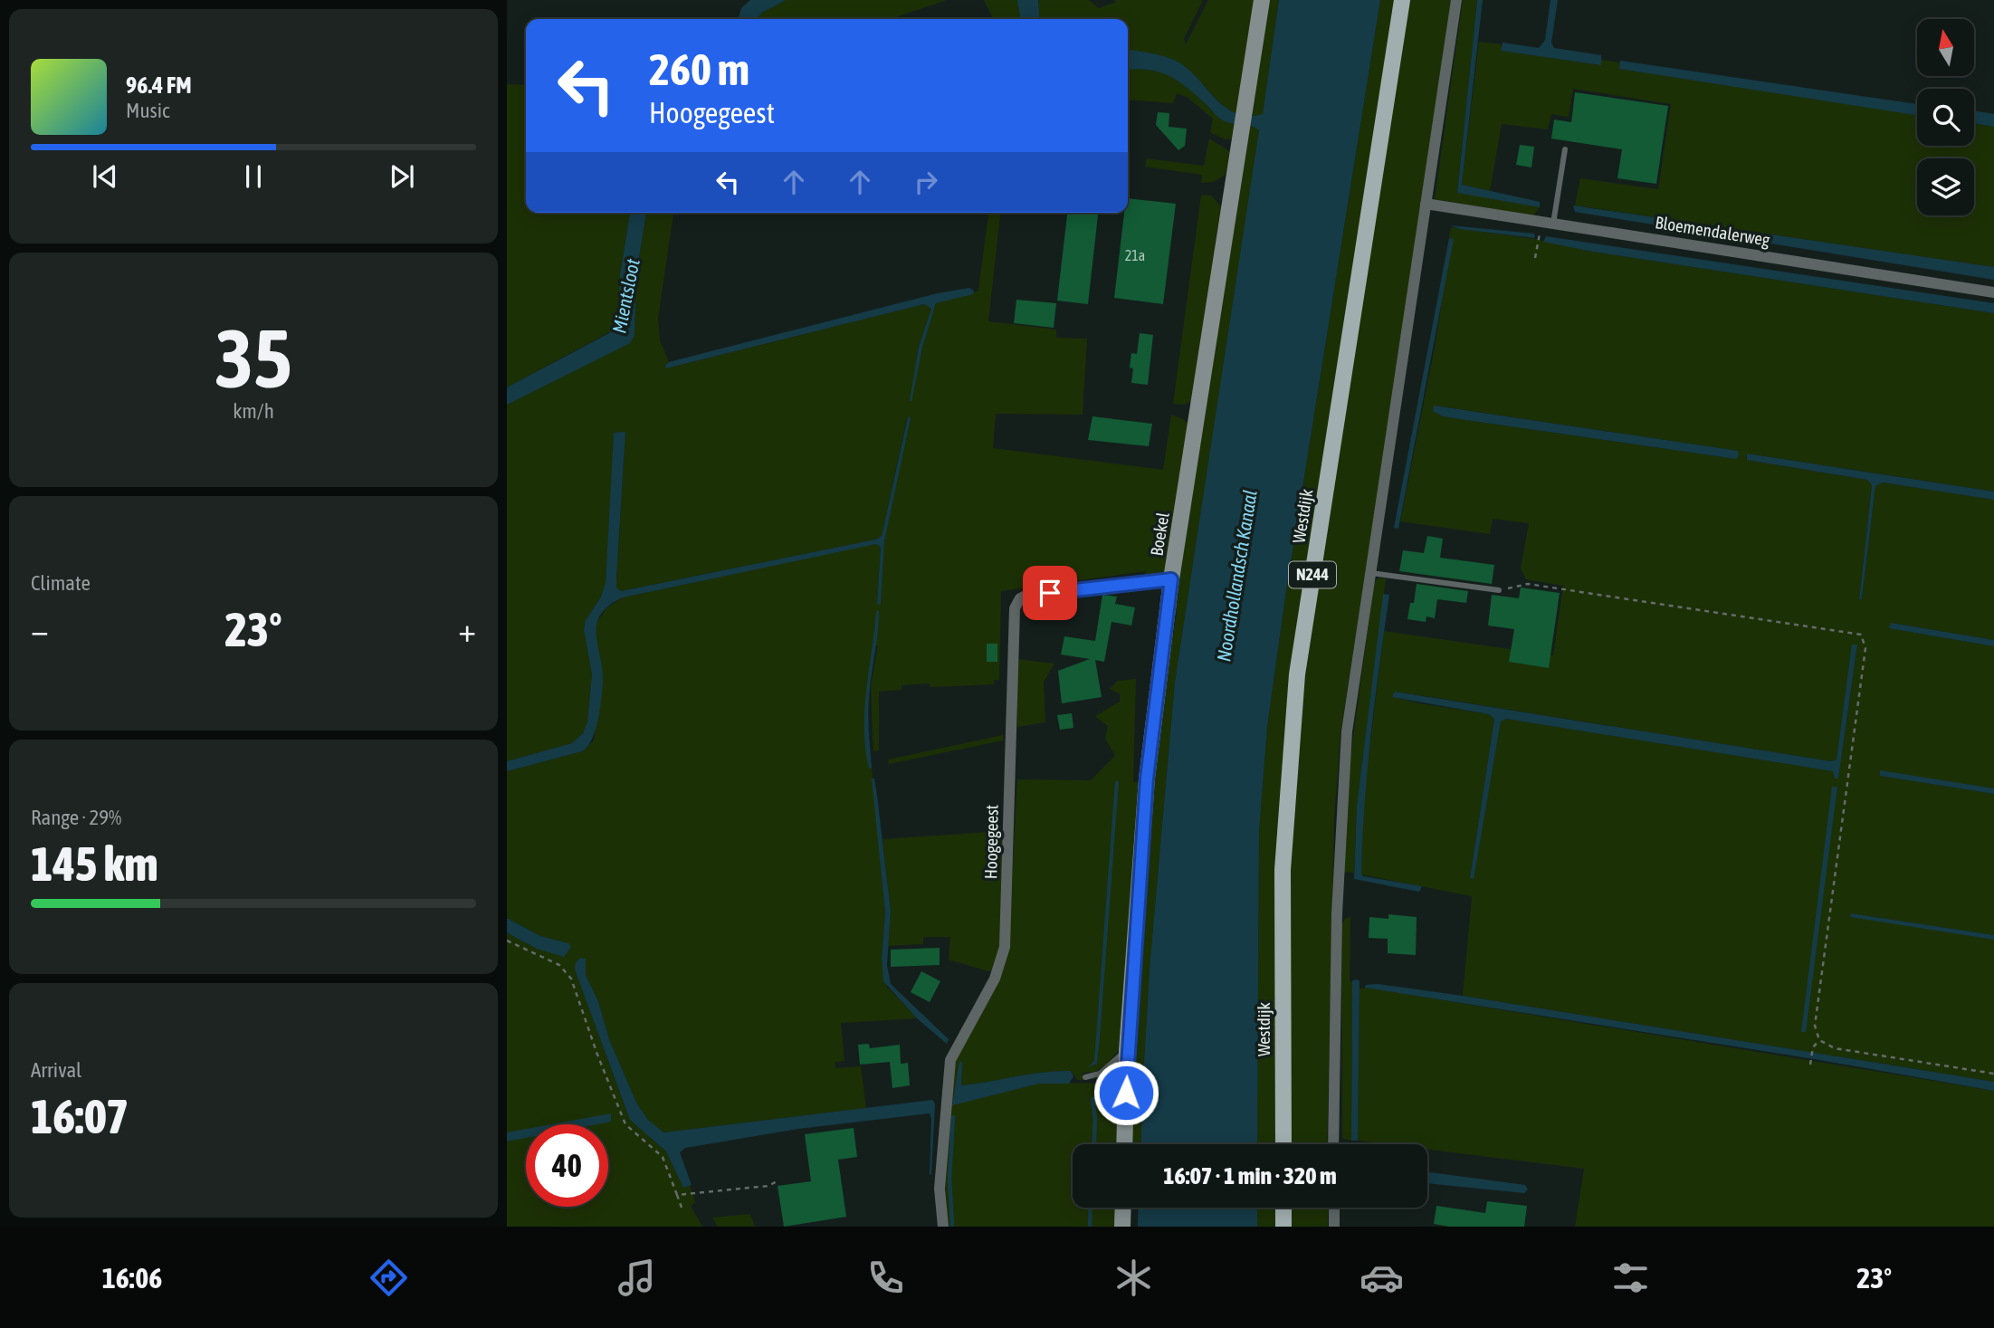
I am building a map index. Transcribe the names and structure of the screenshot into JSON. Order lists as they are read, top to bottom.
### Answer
{
  "streets": {
    "main road": ["Westdijk", "N244"],
    "street": ["Bloemendalerweg", "Boekel", "Hoogegeest"]
  },
  "crossings": [
    ["Boekel", "Hoogegeest"]
  ],
  "water": ["Mientsloot", "Noordhollandsch Kanaal"],
  "house_numbers": ["21a"],
  "north": "top",
  "page": {
    "turn": ["260 m", "Hoogegeest"],
    "song": ["96.4 FM", "Music"],
    "tile": [
      ["35", "km/h"],
      "Climate",
      ["Range · 29%", "145 km"],
      ["Arrival", "16:07"]
    ],
    "heat": ["−", "23°", "+"],
    "limit": "40",
    "trip": "16:07 · 1 min · 320 m",
    "tabs": ["16:06", "23°"]
  }
}
